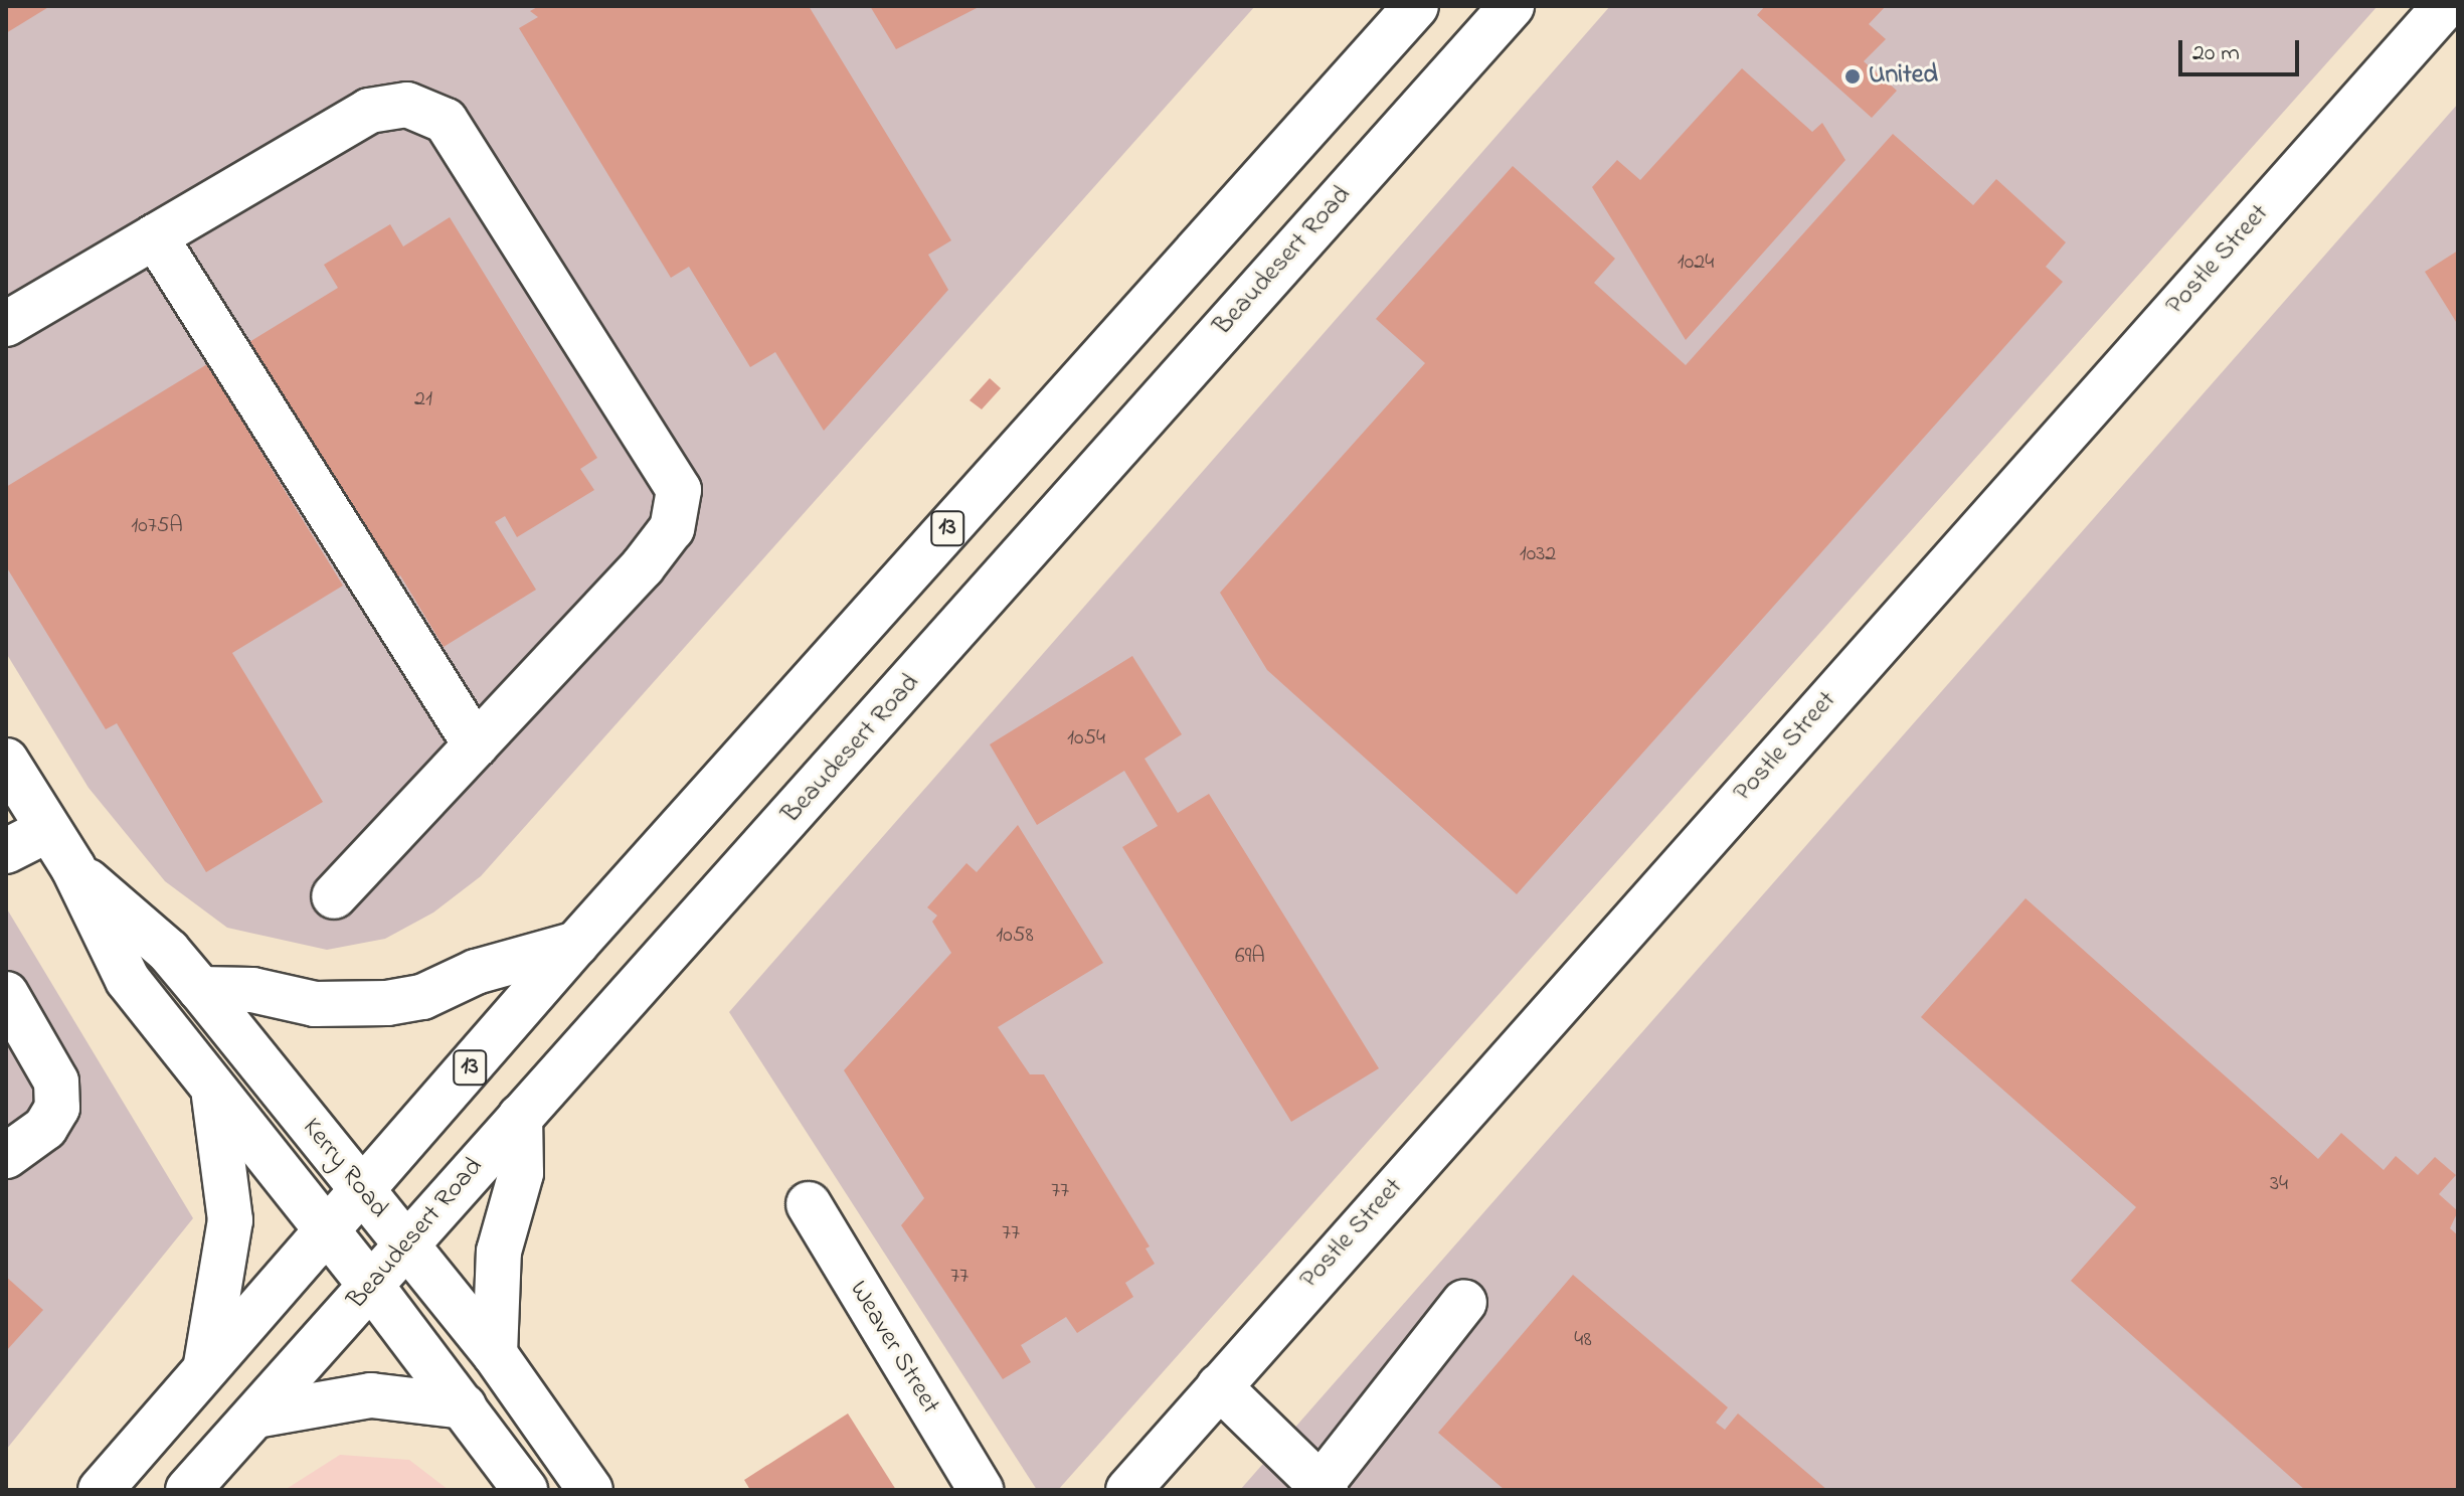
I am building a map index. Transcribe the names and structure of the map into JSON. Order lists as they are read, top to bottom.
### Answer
{
  "streets": {
    "main road": [
      "Postle Street",
      "Beaudesert Road",
      "13",
      "Kerry Road",
      "Weaver Street"
    ]
  },
  "crossings": [
    ["Beaudesert Road", "Kerry Road"],
    ["13", "Kerry Road"]
  ],
  "places": ["United"],
  "house_numbers": [
    "1024",
    "21",
    "1075A",
    "1032",
    "1054",
    "1058",
    "69A",
    "34",
    "77",
    "77",
    "77",
    "48"
  ],
  "scale_bar": "20 m"
}
